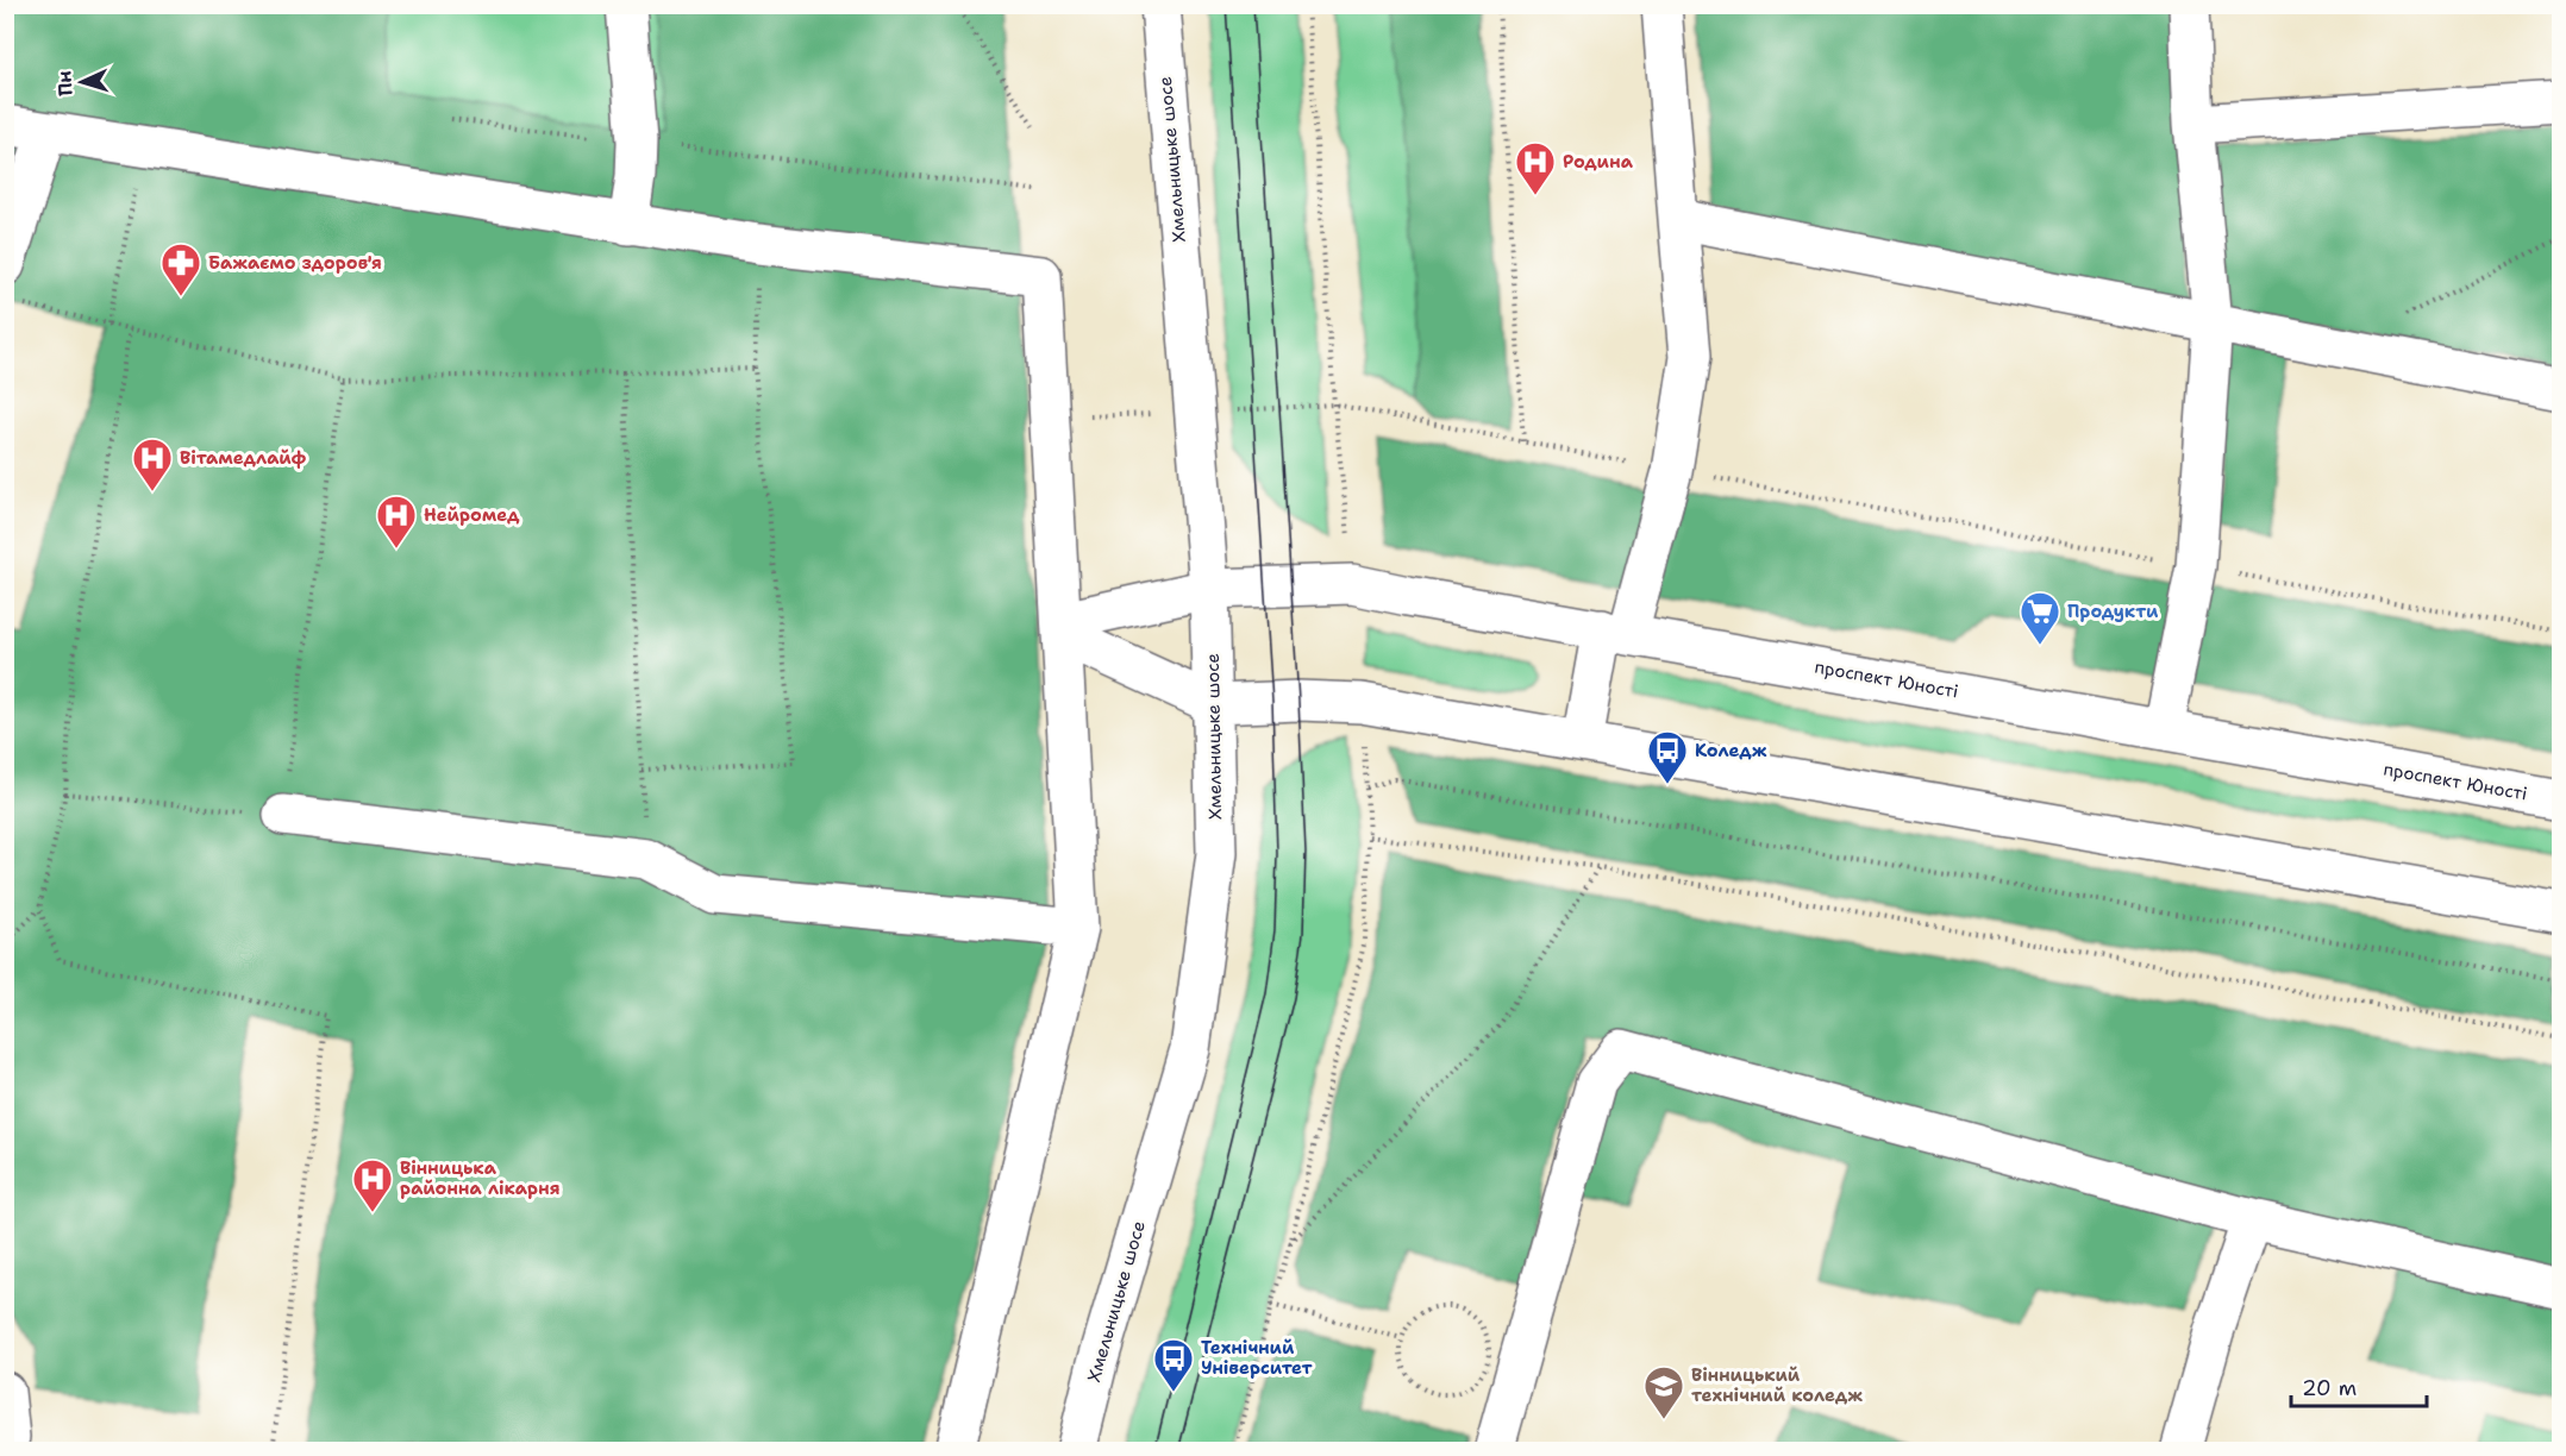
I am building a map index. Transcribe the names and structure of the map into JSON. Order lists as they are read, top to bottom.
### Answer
{
  "streets": {
    "main road": ["Хмельницьке шосе", "проспект Юності"]
  },
  "crossings": [
    ["Хмельницьке шосе", "проспект Юності"]
  ],
  "places": {
    "hospital": [
      "Родина",
      "Вітамедлайф",
      "Нейромед",
      "Вінницька районна лікарня"
    ],
    "pharmacy": ["Бажаємо здоров'я"],
    "supermarket": ["Продукти"],
    "bus stop": ["Коледж", "Технічний Університет"],
    "school or university": ["Вінницький технічний коледж"]
  },
  "scale_bar": "20 m",
  "north": "left"
}
